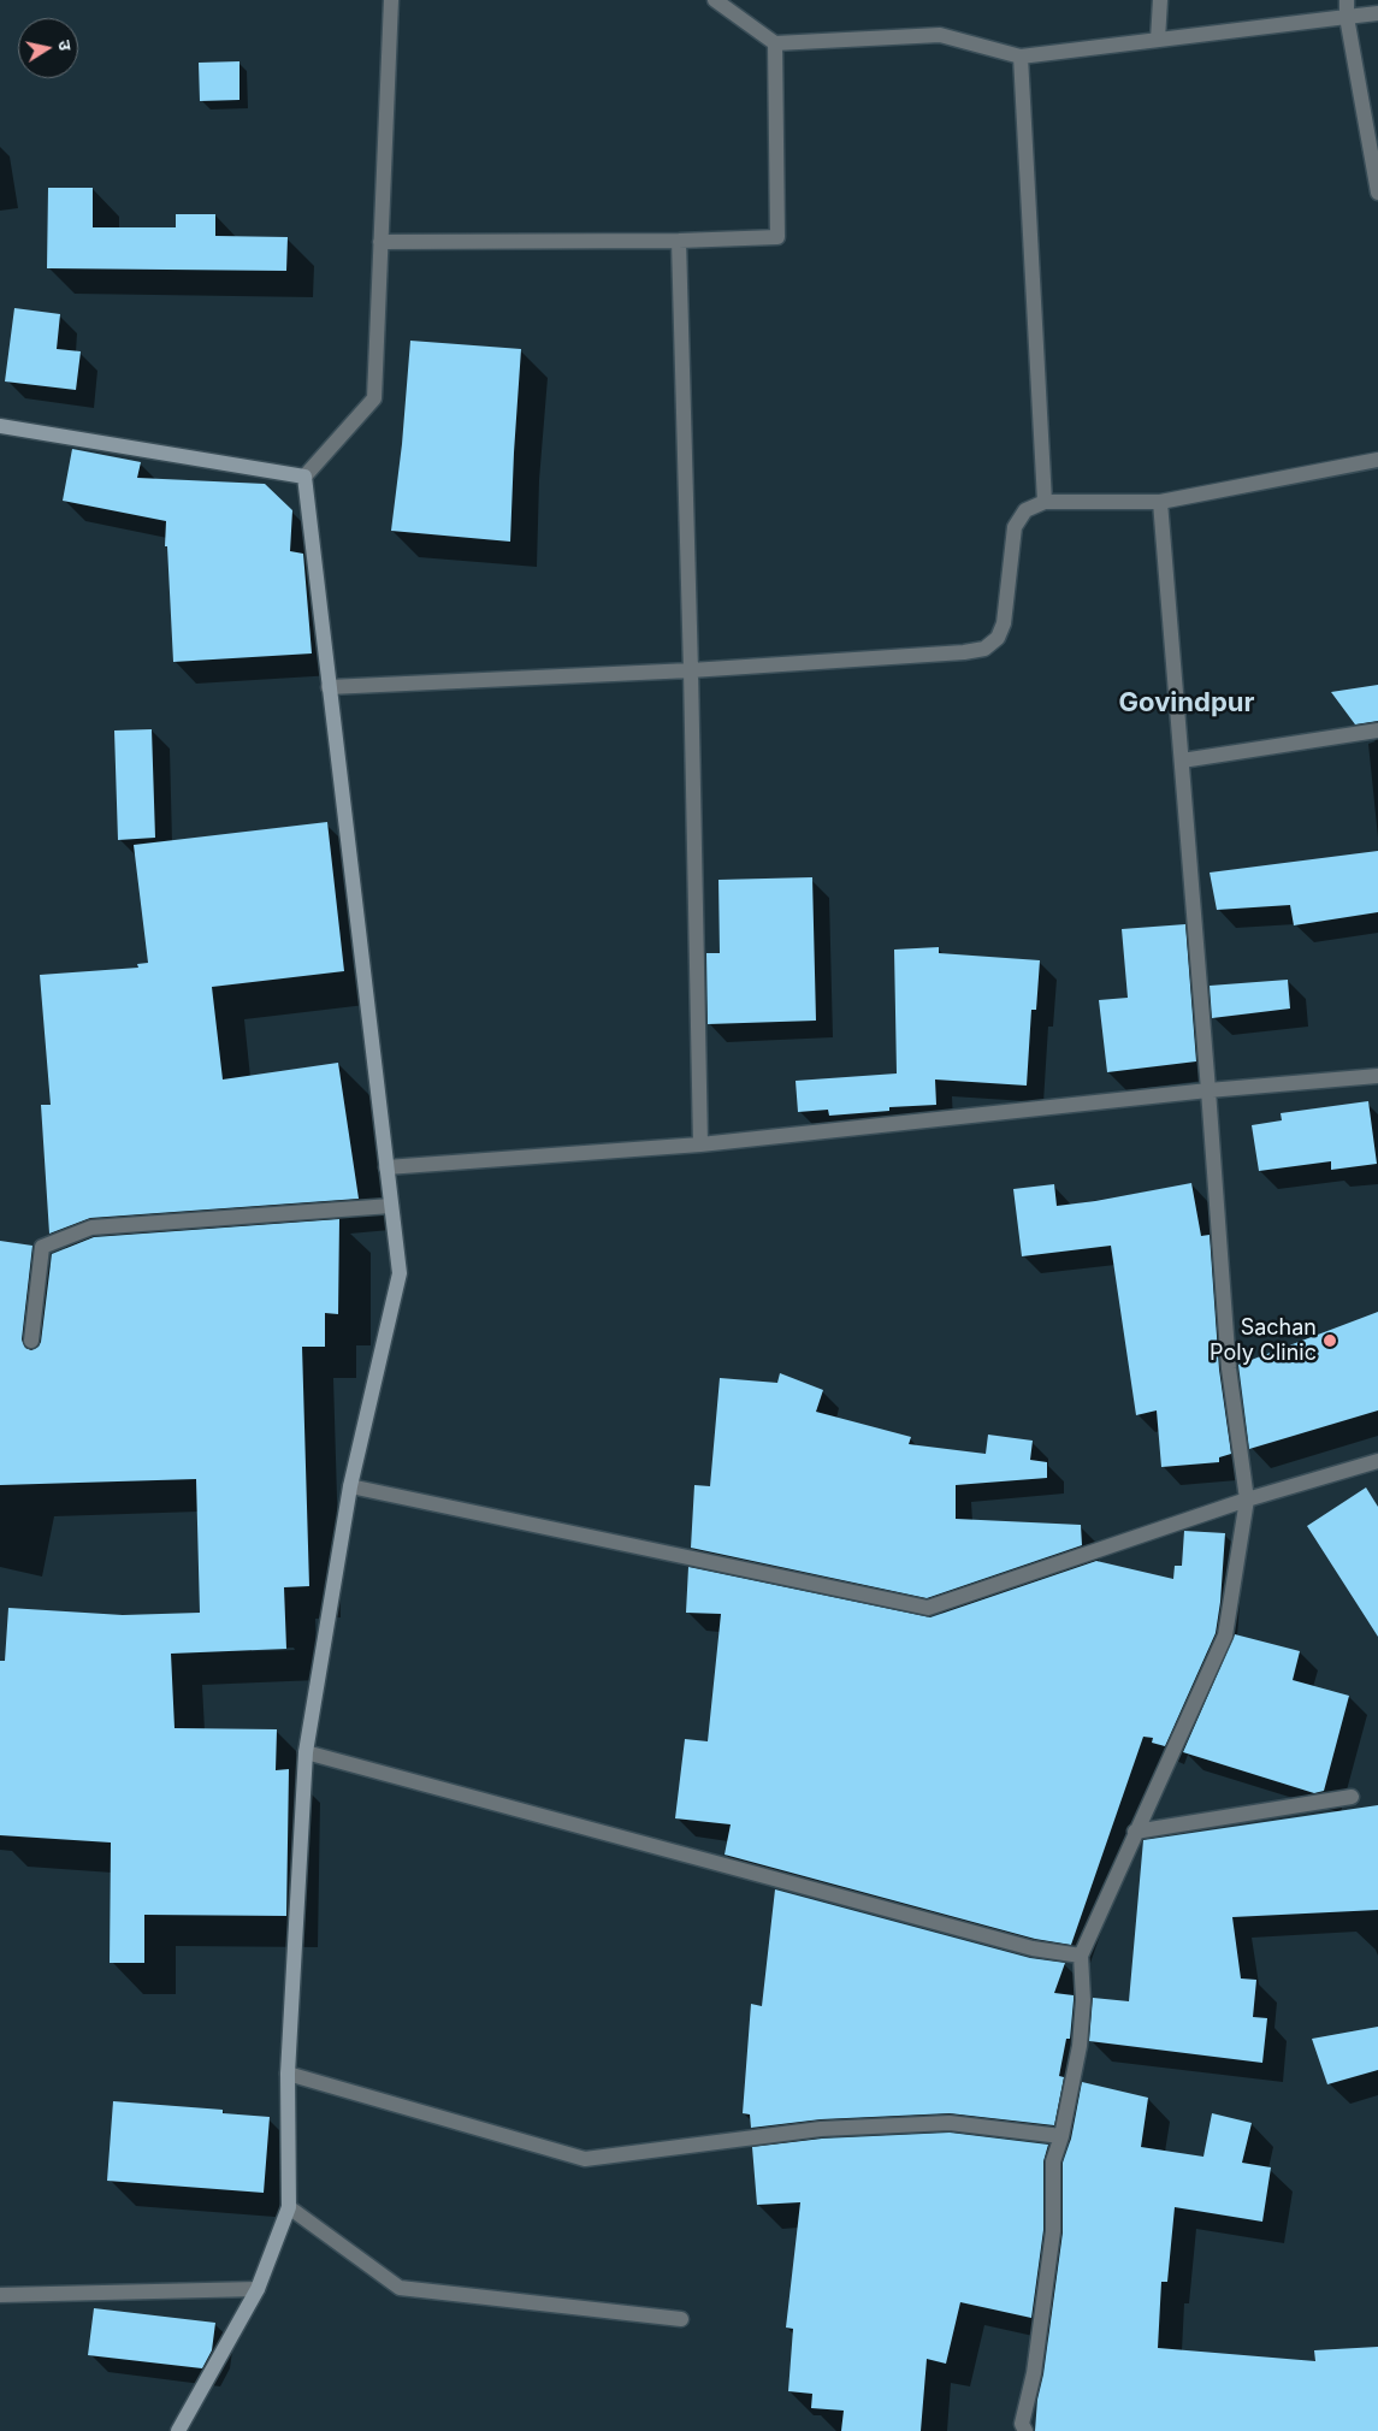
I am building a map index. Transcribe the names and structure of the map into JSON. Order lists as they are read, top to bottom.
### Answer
{
  "districts": ["Govindpur"],
  "places": ["Sachan Poly Clinic"],
  "north": "right"
}
